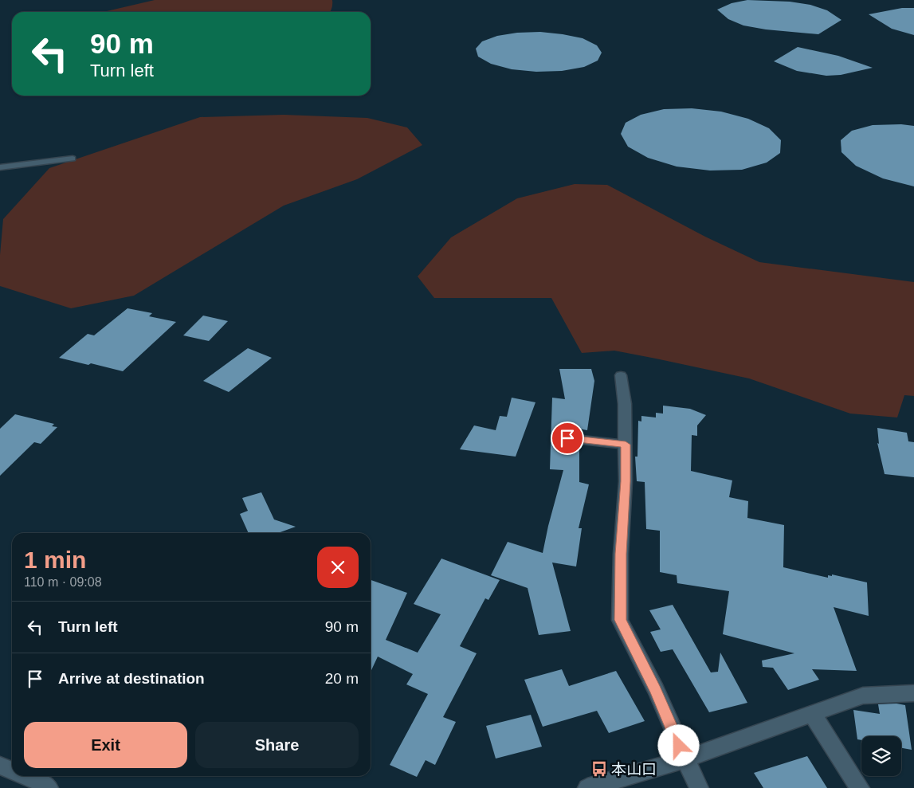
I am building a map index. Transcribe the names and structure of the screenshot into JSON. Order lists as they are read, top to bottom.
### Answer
{
  "places": {
    "bus stop": ["本山口"]
  },
  "page": {
    "turn": ["90 m", "Turn left"],
    "heading": ["1 min", "110 m · 09:08"],
    "list": [
      {
        "name": "Turn left",
        "value": "90 m"
      },
      {
        "name": "Arrive at destination",
        "value": "20 m"
      }
    ],
    "buttons": ["Exit", "Share"]
  }
}
